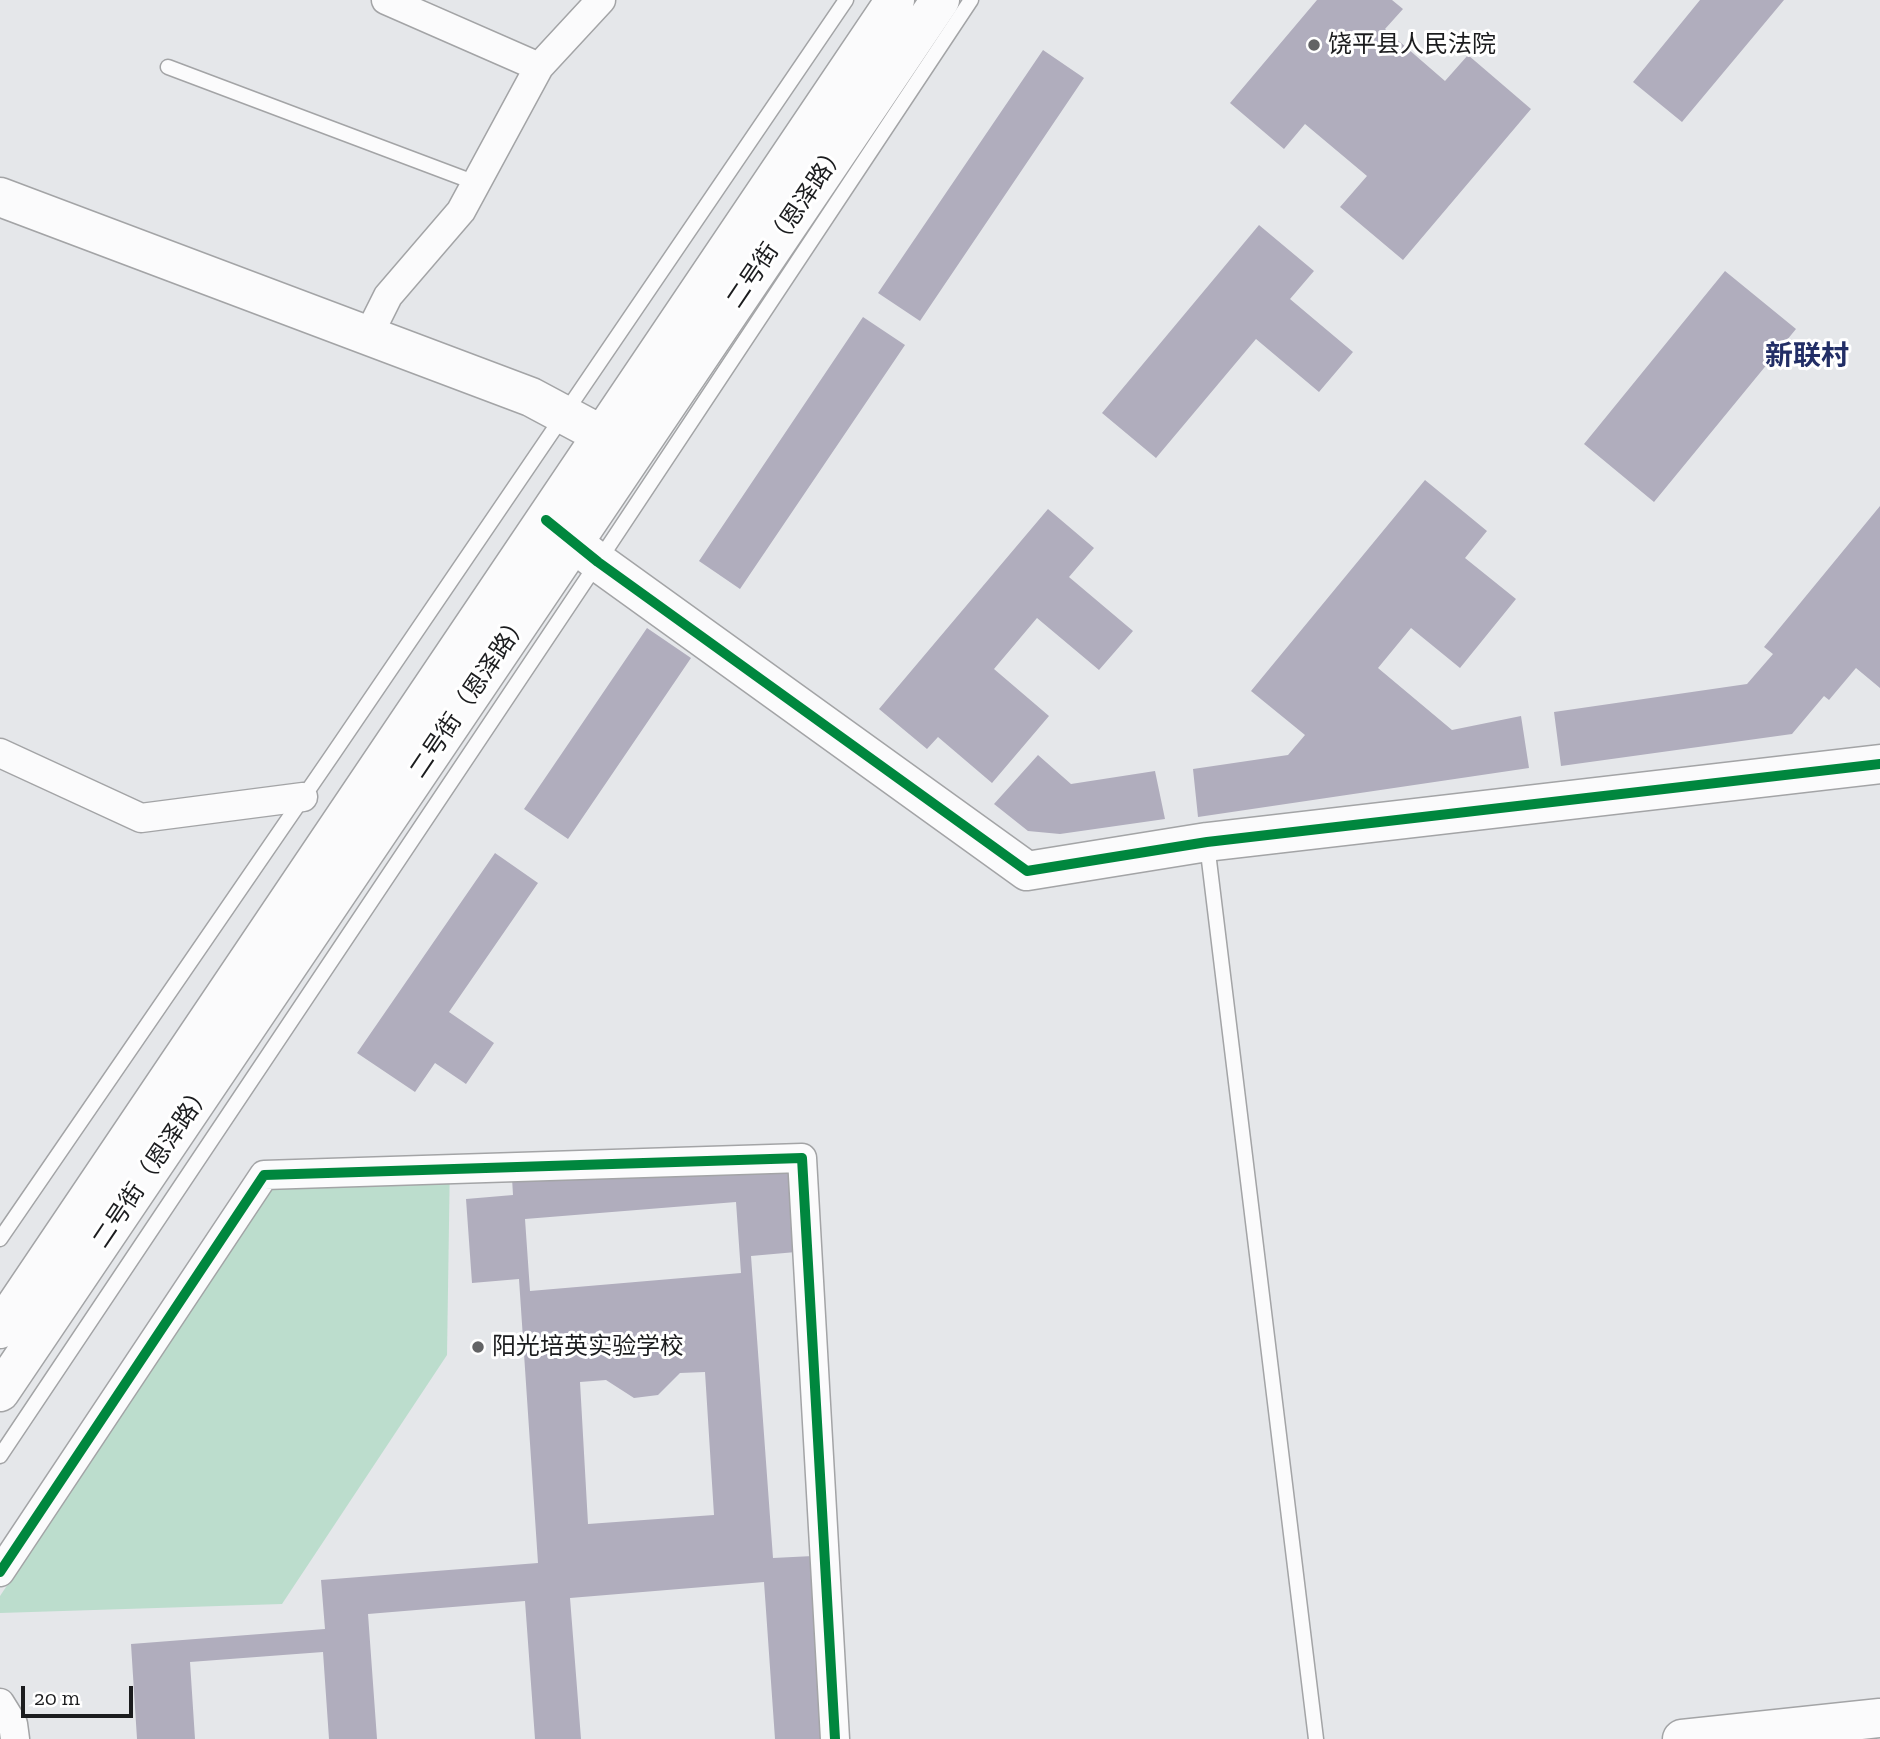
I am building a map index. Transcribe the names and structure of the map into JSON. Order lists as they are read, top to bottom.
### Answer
{
  "streets": {
    "main road": ["二号街（恩泽路）"]
  },
  "districts": ["新联村"],
  "places": ["饶平县人民法院", "阳光培英实验学校"],
  "scale_bar": "20 m"
}
